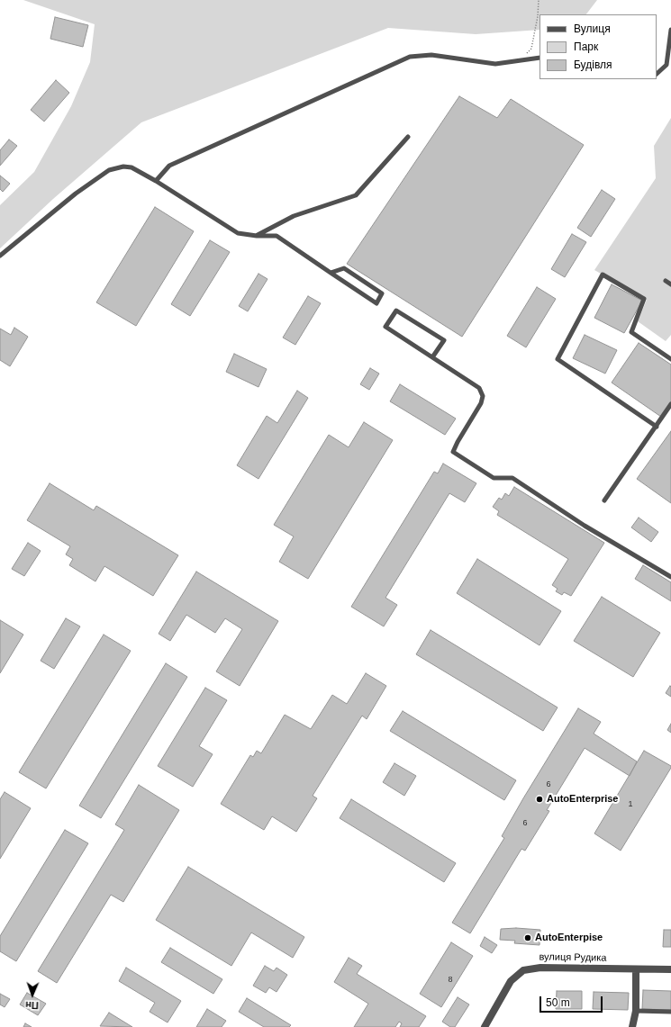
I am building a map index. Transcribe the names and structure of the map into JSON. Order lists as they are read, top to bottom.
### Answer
{
  "streets": {
    "street": ["вулиця Рудика"]
  },
  "places": ["AutoEnterprise", "AutoEnterpise"],
  "house_numbers": [
    "6",
    "1",
    "6",
    "8"
  ],
  "legend": ["Вулиця", "Парк", "Будівля"],
  "scale_bar": "50 m",
  "north": "bottom"
}
